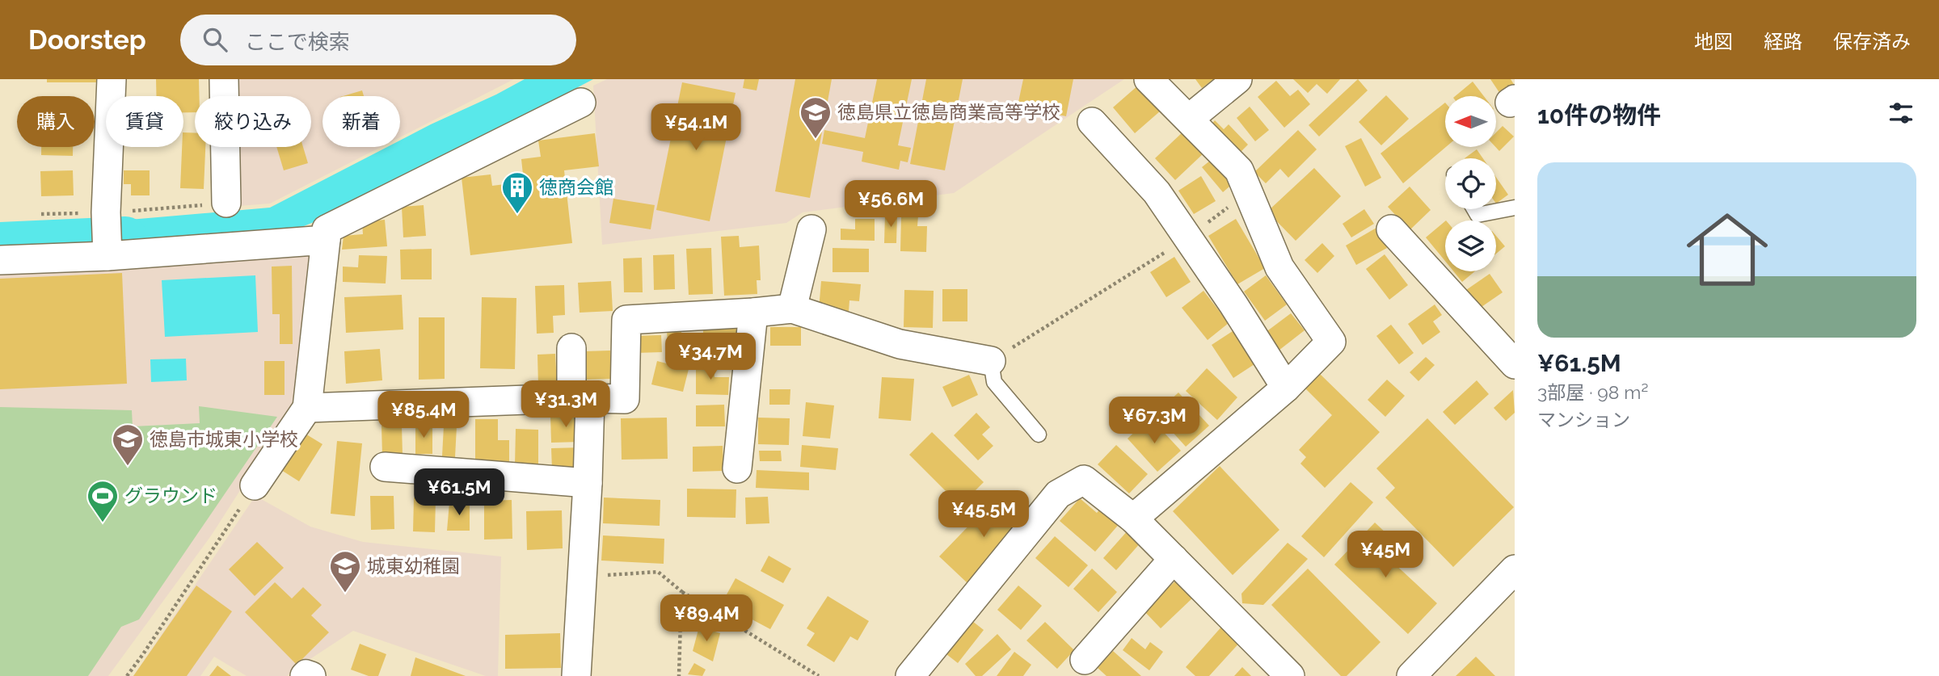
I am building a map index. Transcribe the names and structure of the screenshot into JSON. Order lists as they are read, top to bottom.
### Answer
{
  "places": {
    "school or university": ["徳島県立徳島商業高等学校", "徳島市城東小学校", "城東幼稚園"],
    "building": ["徳商会館"],
    "sports": ["グラウンド"]
  },
  "north": "left",
  "page": {
    "header": "Doorstep",
    "search": "ここで検索",
    "nav": ["地図", "経路", "保存済み"],
    "heading": "10件の物件",
    "chip": [
      "購入",
      "賃貸",
      "絞り込み",
      "新着"
    ],
    "price": [
      "¥54.1M",
      "¥56.6M",
      "¥34.7M",
      "¥31.3M",
      "¥85.4M",
      "¥67.3M",
      "¥61.5M",
      "¥45.5M",
      "¥45M",
      "¥89.4M"
    ],
    "list": [
      {
        "name": "¥61.5M",
        "note": "3部屋 · 98 m² · マンション"
      }
    ]
  }
}
